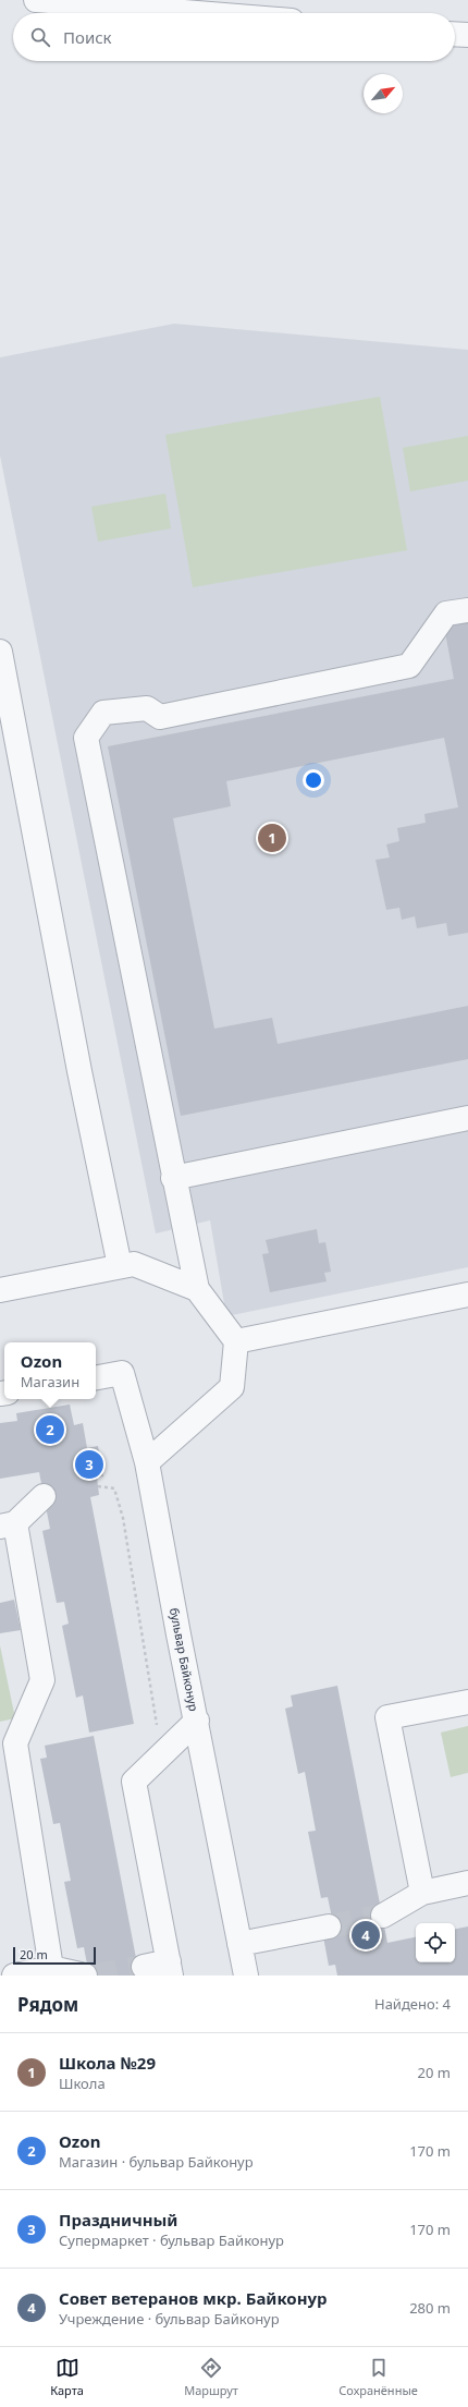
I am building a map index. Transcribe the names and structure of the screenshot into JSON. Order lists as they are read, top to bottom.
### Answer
{
  "streets": {
    "street": ["бульвар Байконур"]
  },
  "scale_bar": "20 m",
  "north": "top right",
  "page": {
    "search": "Поиск",
    "pins": [
      "1",
      "2",
      "3",
      "4"
    ],
    "popup": ["Ozon", "Магазин"],
    "scale": "20 m",
    "heading": ["Рядом", "Найдено: 4"],
    "list": [
      {
        "mark": "1",
        "name": "Школа №29",
        "note": "Школа",
        "value": "20 m"
      },
      {
        "mark": "2",
        "name": "Ozon",
        "note": "Магазин · бульвар Байконур",
        "value": "170 m"
      },
      {
        "mark": "3",
        "name": "Праздничный",
        "note": "Супермаркет · бульвар Байконур",
        "value": "170 m"
      },
      {
        "mark": "4",
        "name": "Совет ветеранов мкр. Байконур",
        "note": "Учреждение · бульвар Байконур",
        "value": "280 m"
      }
    ],
    "nav": ["Карта", "Маршрут", "Сохранённые"]
  }
}
